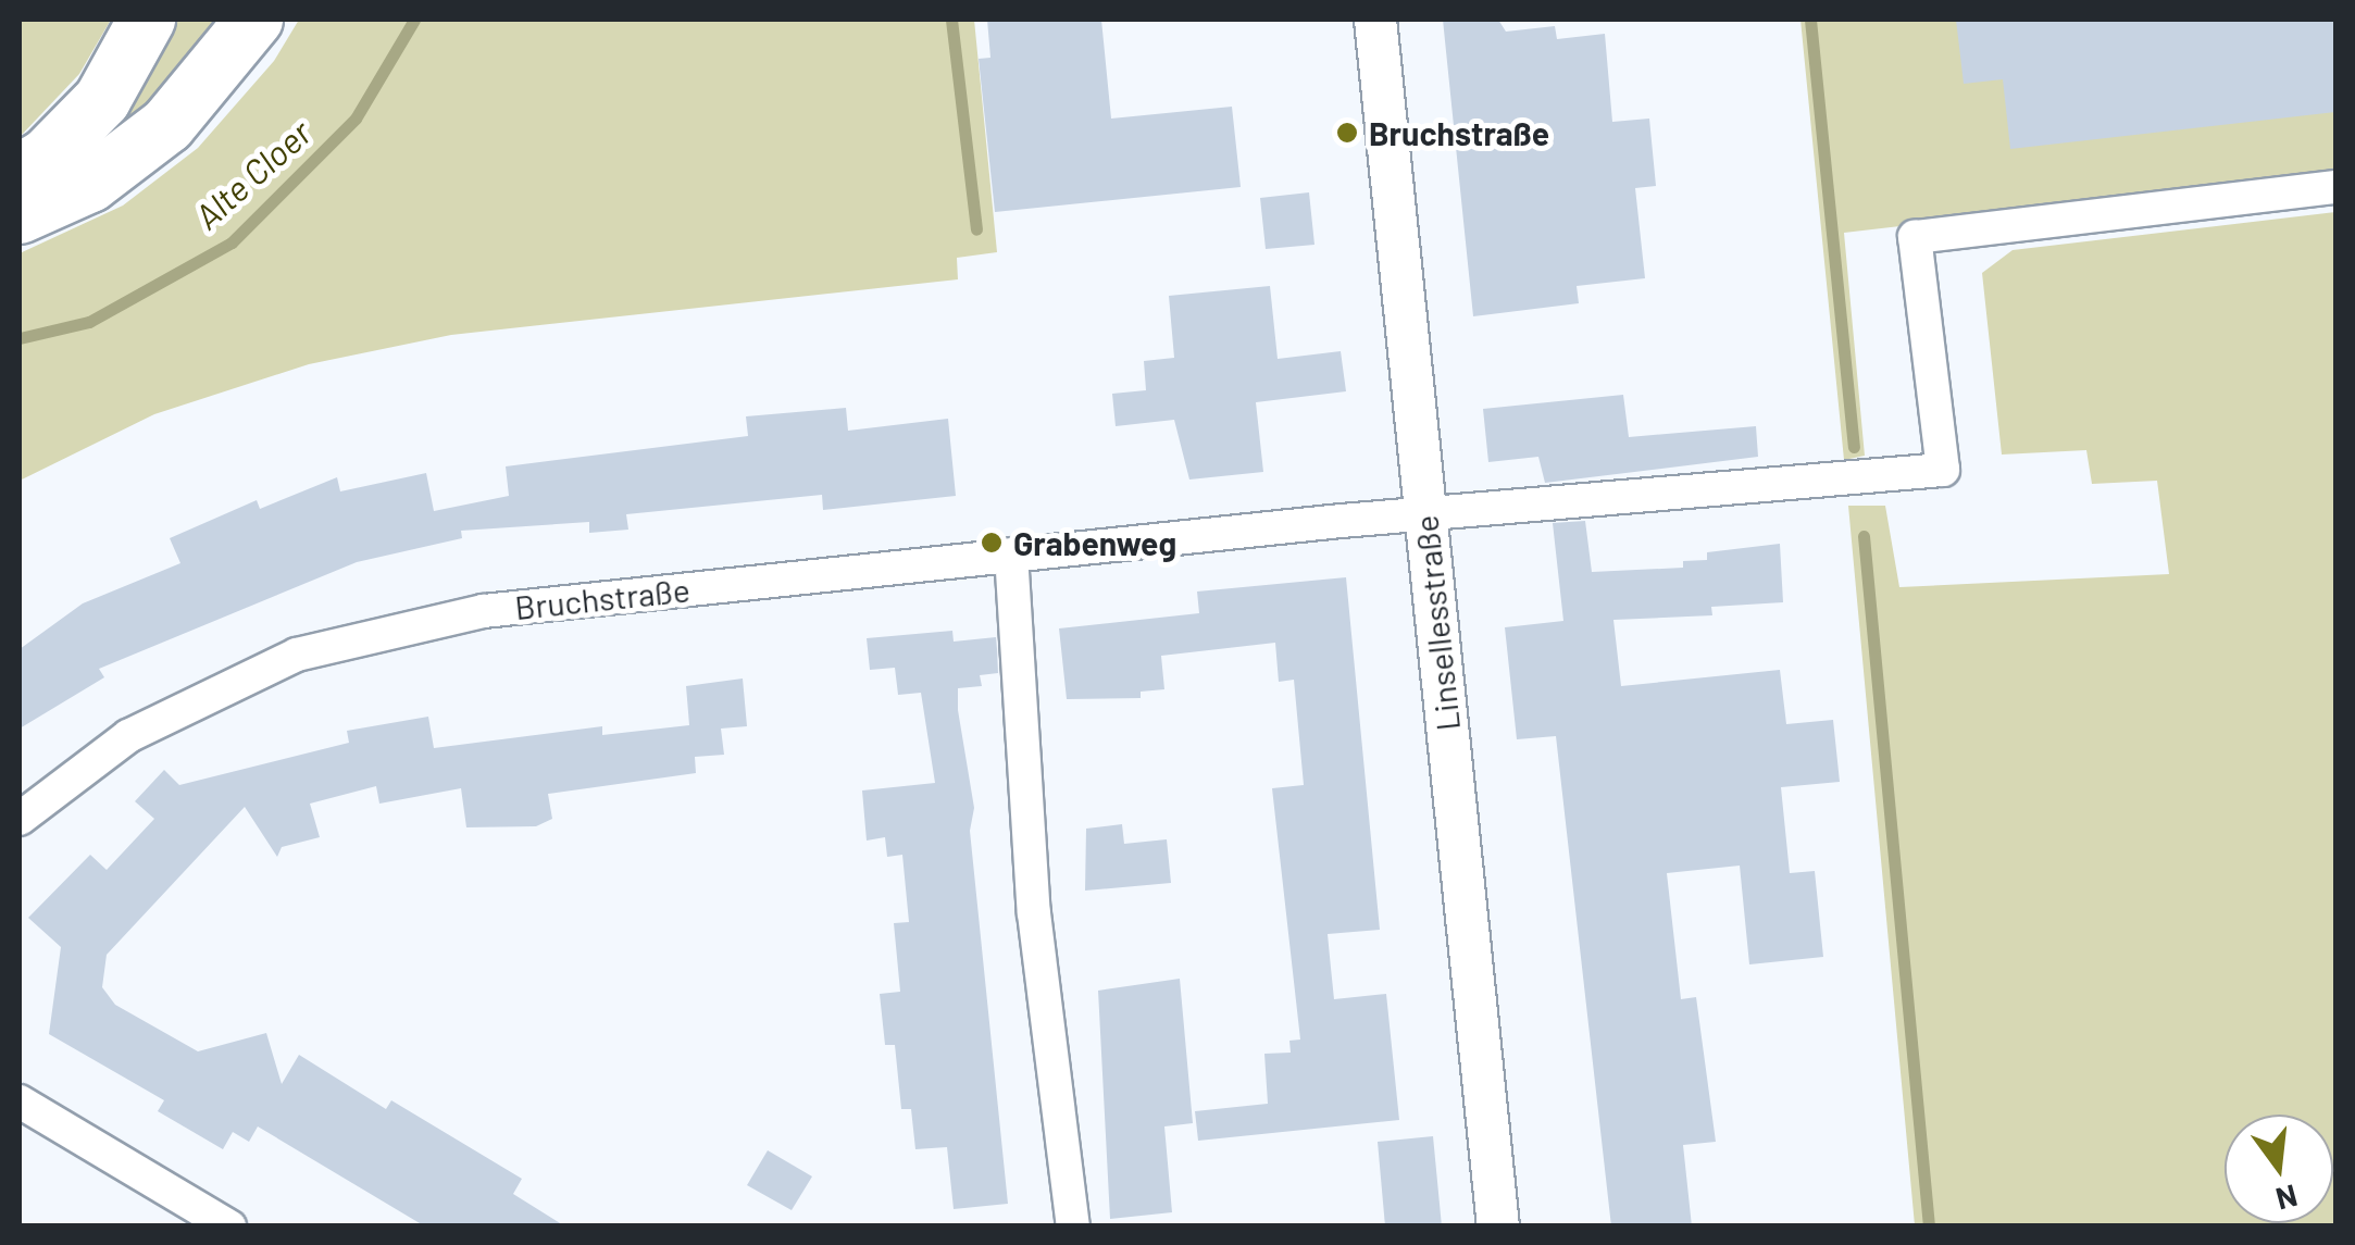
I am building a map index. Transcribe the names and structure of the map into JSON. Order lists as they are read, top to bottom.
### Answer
{
  "streets": {
    "street": ["Bruchstraße", "Linsellesstraße"]
  },
  "crossings": [
    ["Bruchstraße", "Linsellesstraße"]
  ],
  "water": ["Alte Cloer"],
  "places": ["Bruchstraße", "Grabenweg"],
  "north": "bottom"
}
